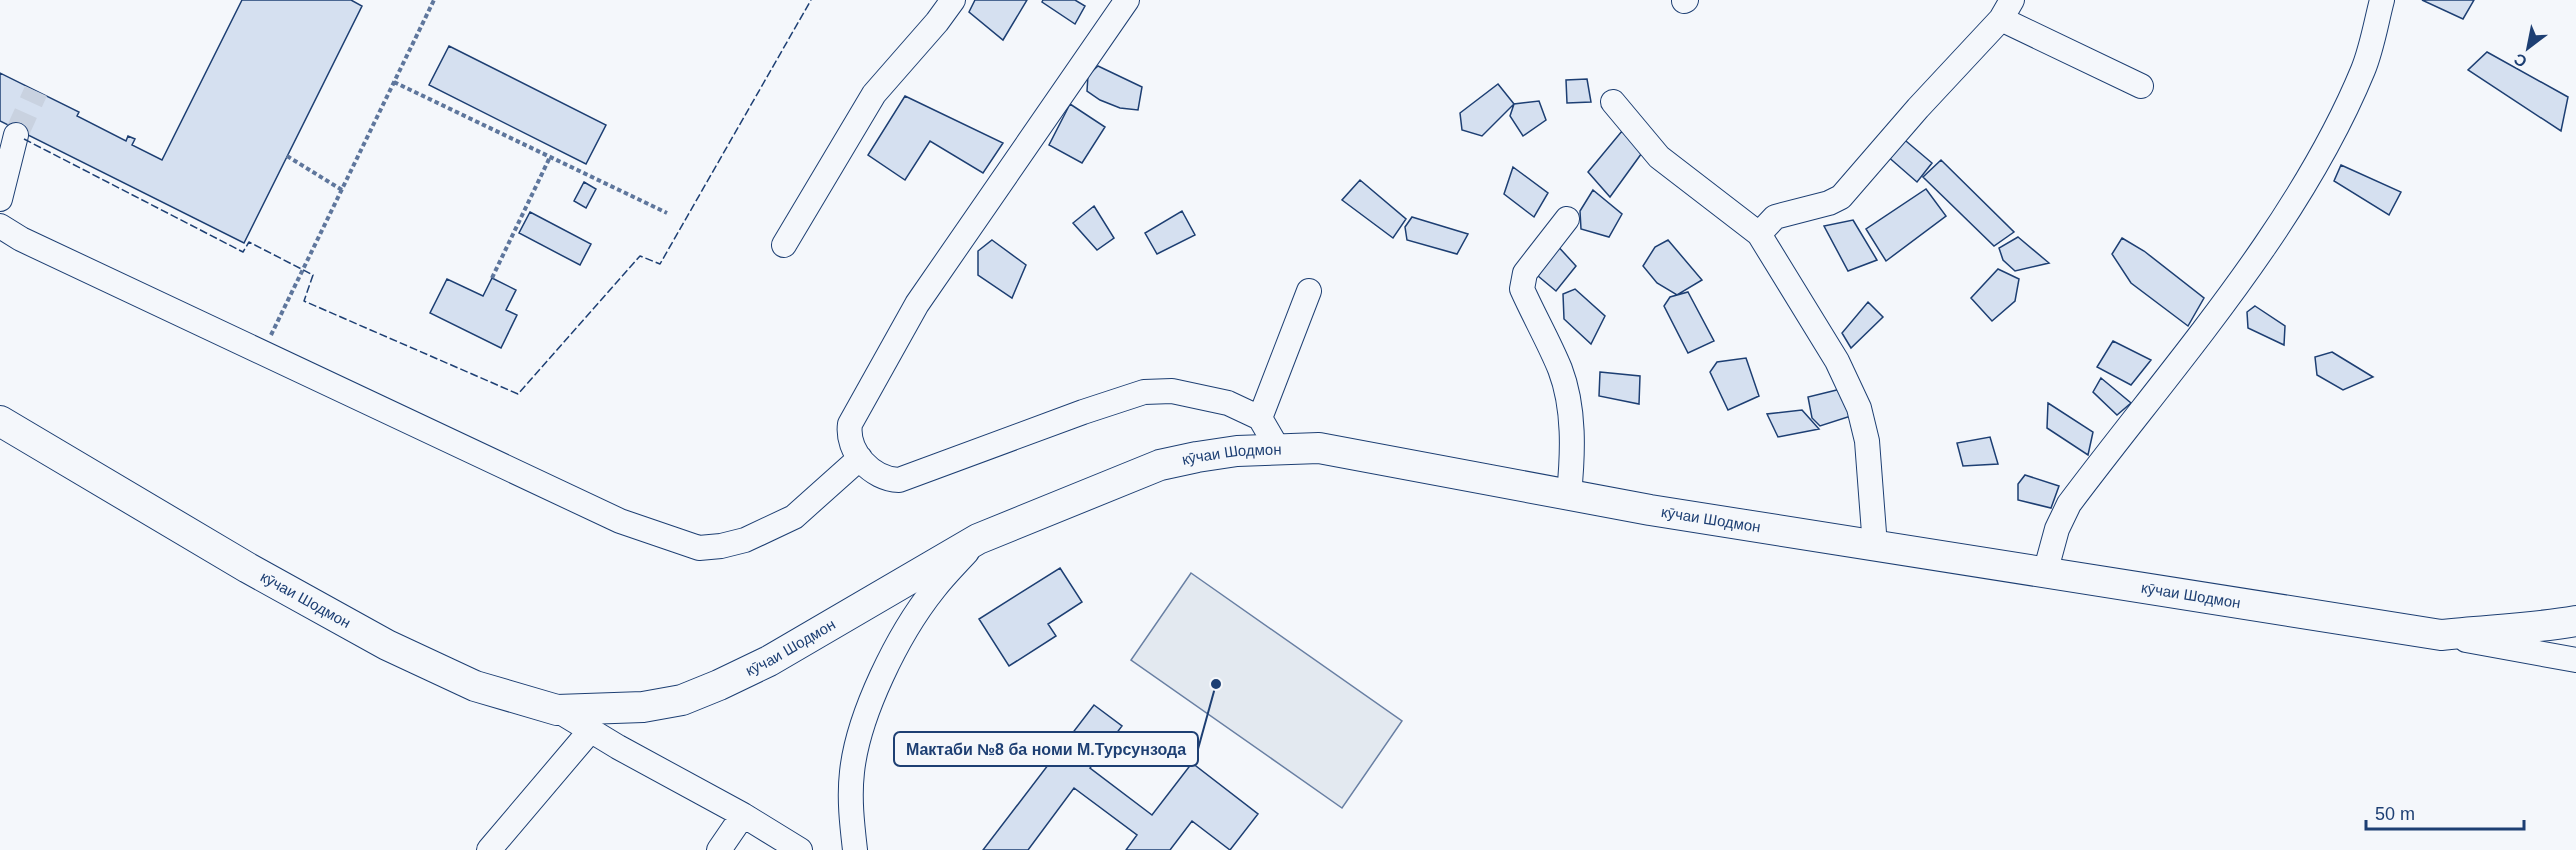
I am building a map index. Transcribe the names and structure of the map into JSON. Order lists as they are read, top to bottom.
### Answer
{
  "streets": {
    "main road": ["кӯчаи Шодмон"]
  },
  "places": ["Мактаби №8 ба номи М.Турсунзода"],
  "scale_bar": "50 m",
  "north": "bottom left"
}
